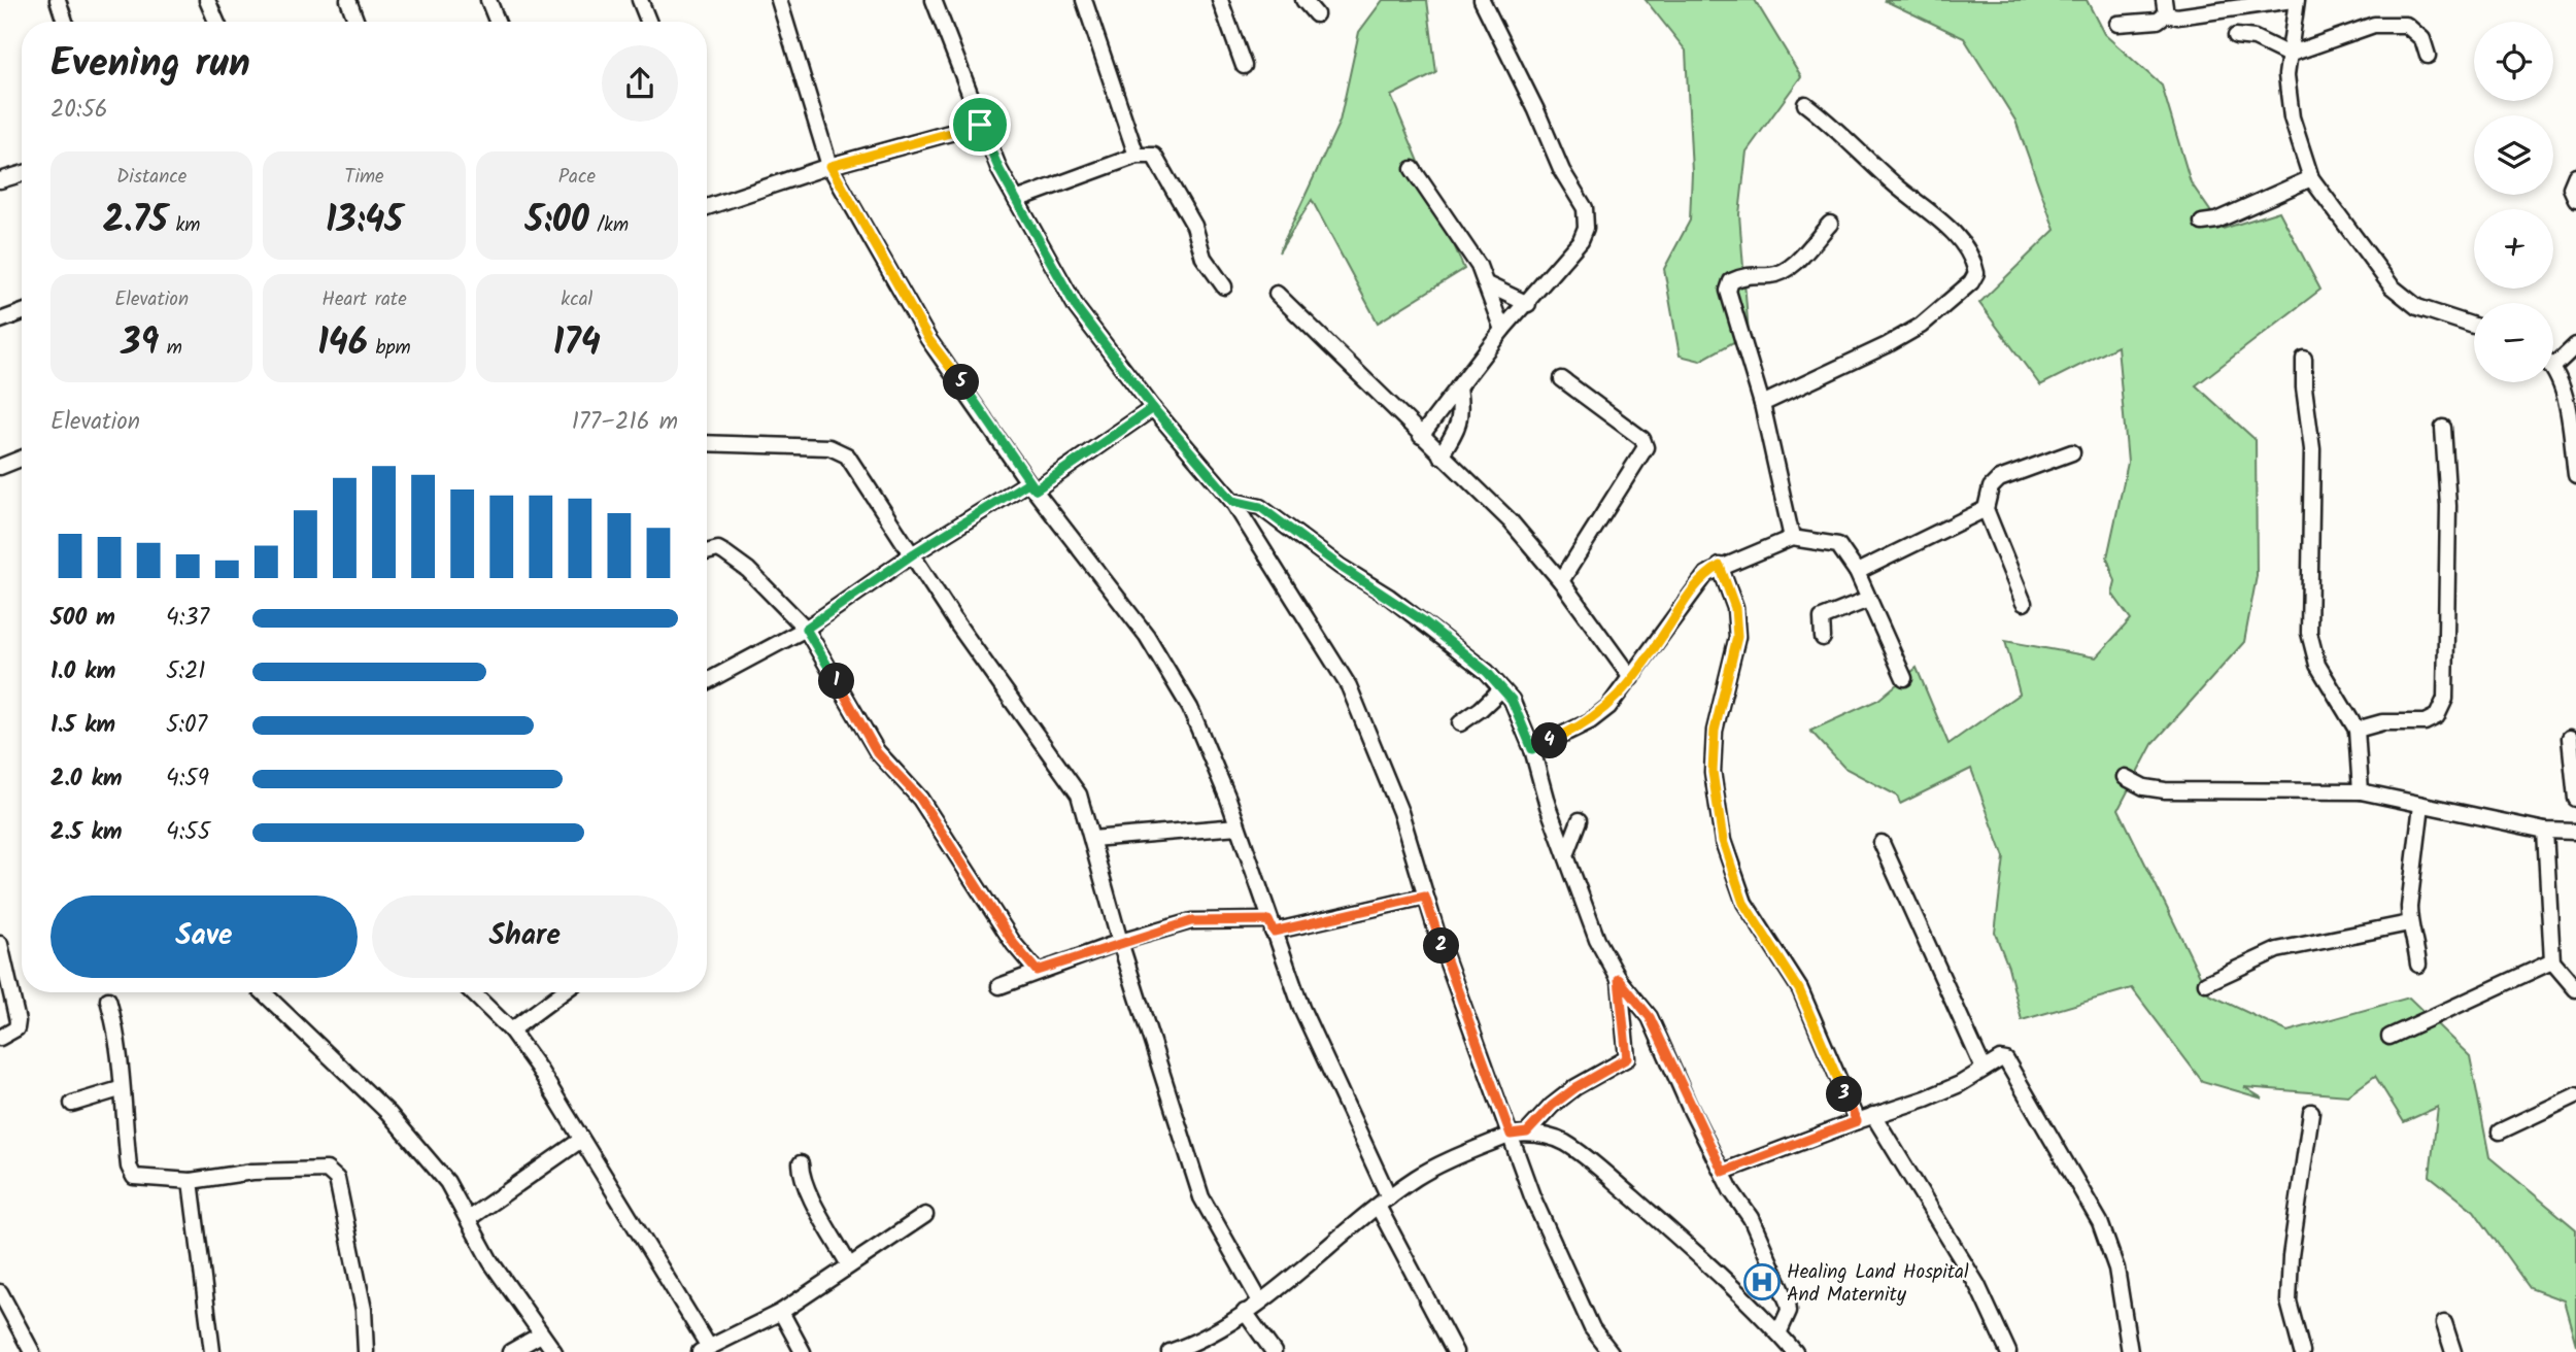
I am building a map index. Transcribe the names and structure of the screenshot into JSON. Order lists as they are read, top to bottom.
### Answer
{
  "places": {
    "hospital": ["Healing Land Hospital And Maternity"]
  },
  "page": {
    "map_buttons": ["+", "−"],
    "heading": ["Evening run", "20:56"],
    "stats": [
      ["Distance", "2.75 km"],
      ["Time", "13:45"],
      ["Pace", "5:00 /km"],
      ["Elevation", "39 m"],
      ["Heart rate", "146 bpm"],
      ["kcal", "174"]
    ],
    "pins": [
      "5",
      "1",
      "4",
      "2",
      "3"
    ],
    "chart": ["Elevation", "177–216 m"],
    "list": [
      {
        "name": "500 m",
        "note": "4:37"
      },
      {
        "name": "1.0 km",
        "note": "5:21"
      },
      {
        "name": "1.5 km",
        "note": "5:07"
      },
      {
        "name": "2.0 km",
        "note": "4:59"
      },
      {
        "name": "2.5 km",
        "note": "4:55"
      }
    ],
    "buttons": ["Save", "Share"]
  }
}
